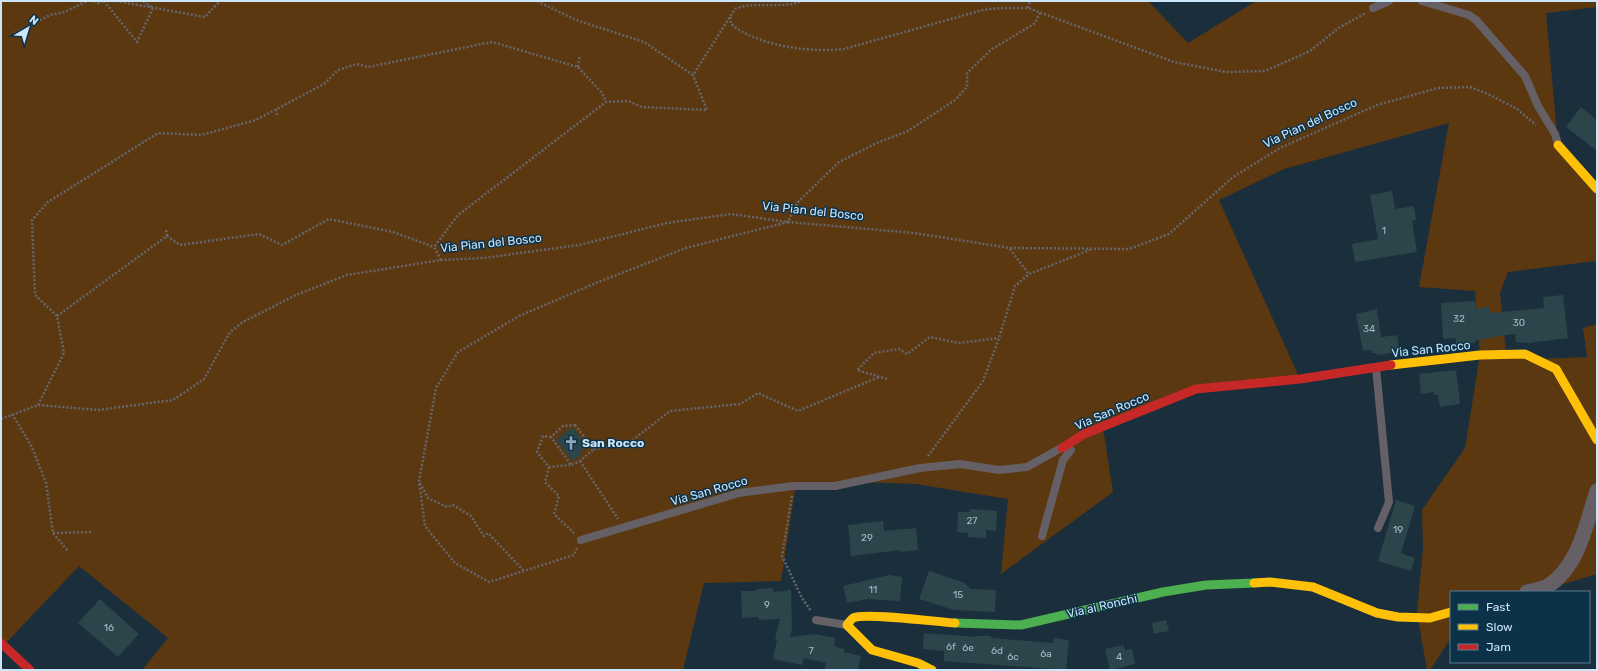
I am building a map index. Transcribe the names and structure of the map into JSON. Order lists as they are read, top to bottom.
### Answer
{
  "streets": {
    "street": ["Via San Rocco", "Via ai Ronchi"],
    "path": ["Via Pian del Bosco"]
  },
  "places": {
    "church": ["San Rocco"]
  },
  "house_numbers": [
    "1",
    "32",
    "30",
    "34",
    "27",
    "19",
    "29",
    "11",
    "15",
    "9",
    "16",
    "6f",
    "6e",
    "7",
    "6d",
    "6a",
    "6c",
    "4"
  ],
  "legend": ["Fast", "Slow", "Jam"],
  "north": "top right"
}
